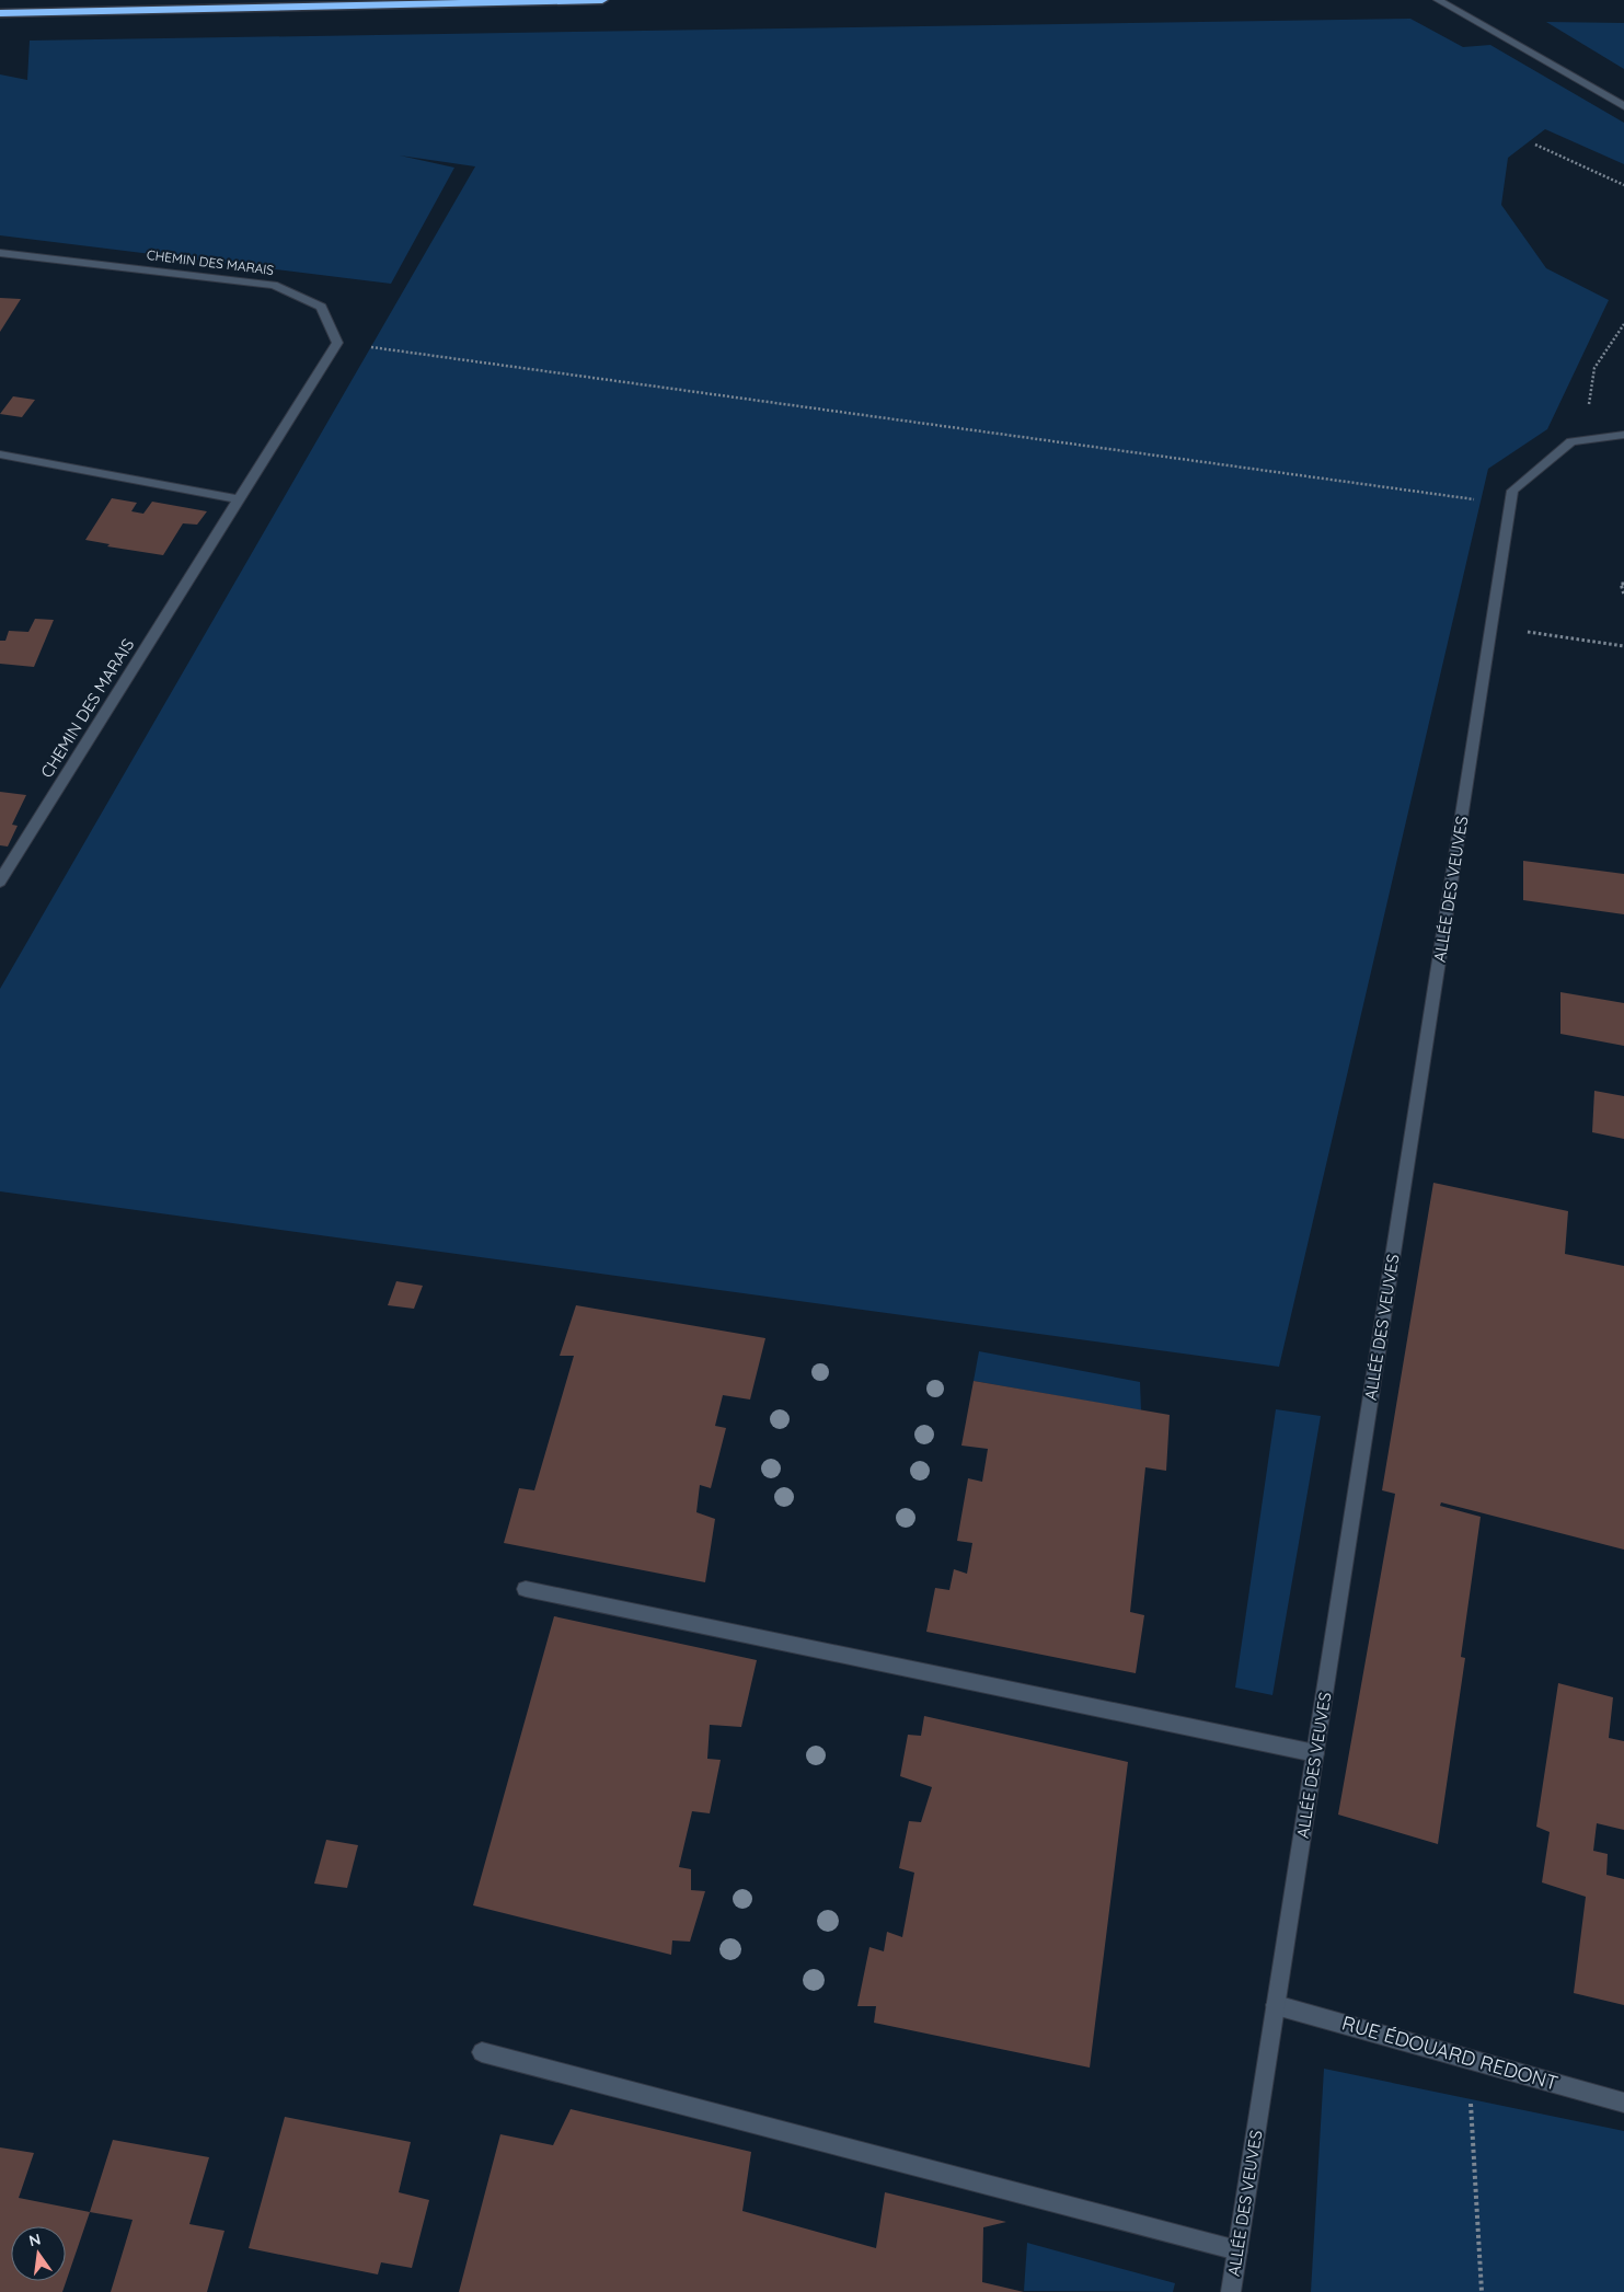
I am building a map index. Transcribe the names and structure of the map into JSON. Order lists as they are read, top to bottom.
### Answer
{
  "streets": {
    "street": ["CHEMIN DES MARAIS", "ALLÉE DES VEUVES", "RUE ÉDOUARD REDONT"]
  },
  "crossings": [
    ["ALLÉE DES VEUVES", "RUE ÉDOUARD REDONT"]
  ],
  "north": "top"
}
